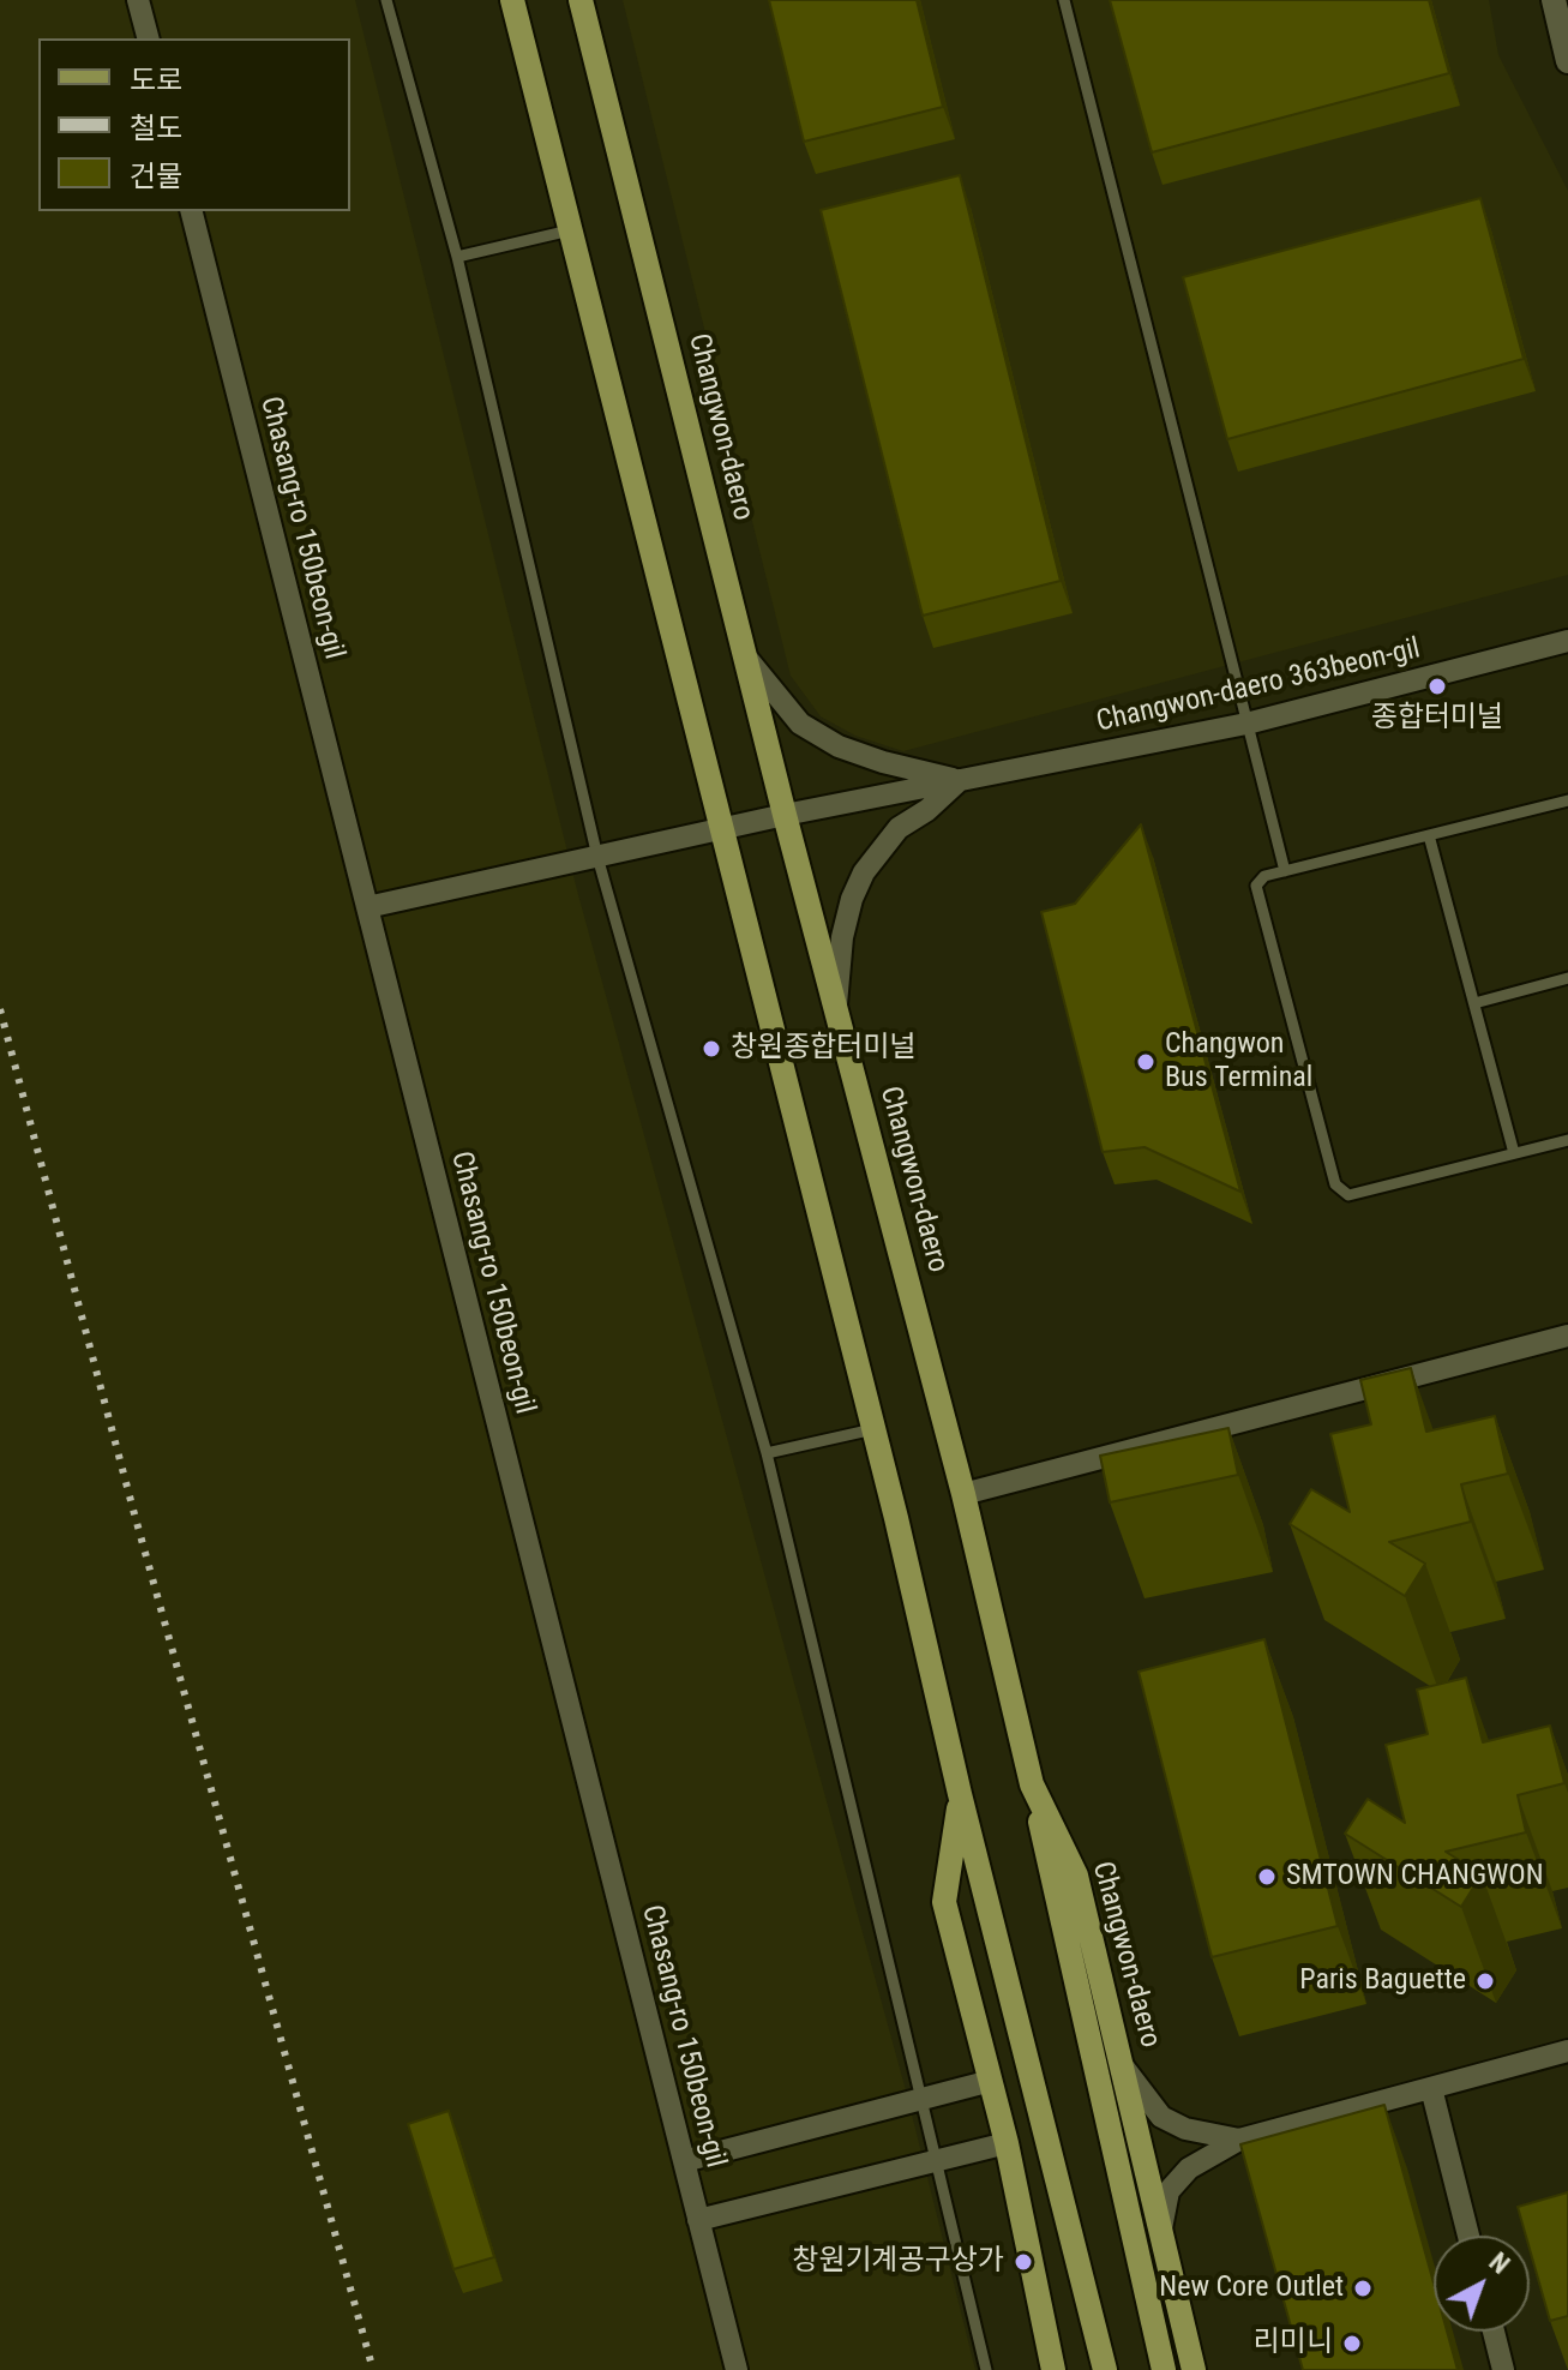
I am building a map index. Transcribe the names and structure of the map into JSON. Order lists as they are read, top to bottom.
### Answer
{
  "streets": {
    "main road": ["Changwon-daero"],
    "street": ["Chasang-ro 150beon-gil", "Changwon-daero 363beon-gil"]
  },
  "crossings": [
    ["Changwon-daero", "Changwon-daero 363beon-gil"],
    ["Chasang-ro 150beon-gil", "Changwon-daero 363beon-gil"]
  ],
  "places": [
    "종합터미널",
    "창원종합터미널",
    "Changwon Bus Terminal",
    "SMTOWN CHANGWON",
    "Paris Baguette",
    "창원기계공구상가",
    "New Core Outlet",
    "리미니"
  ],
  "legend": ["도로", "철도", "건물"],
  "north": "top right"
}
